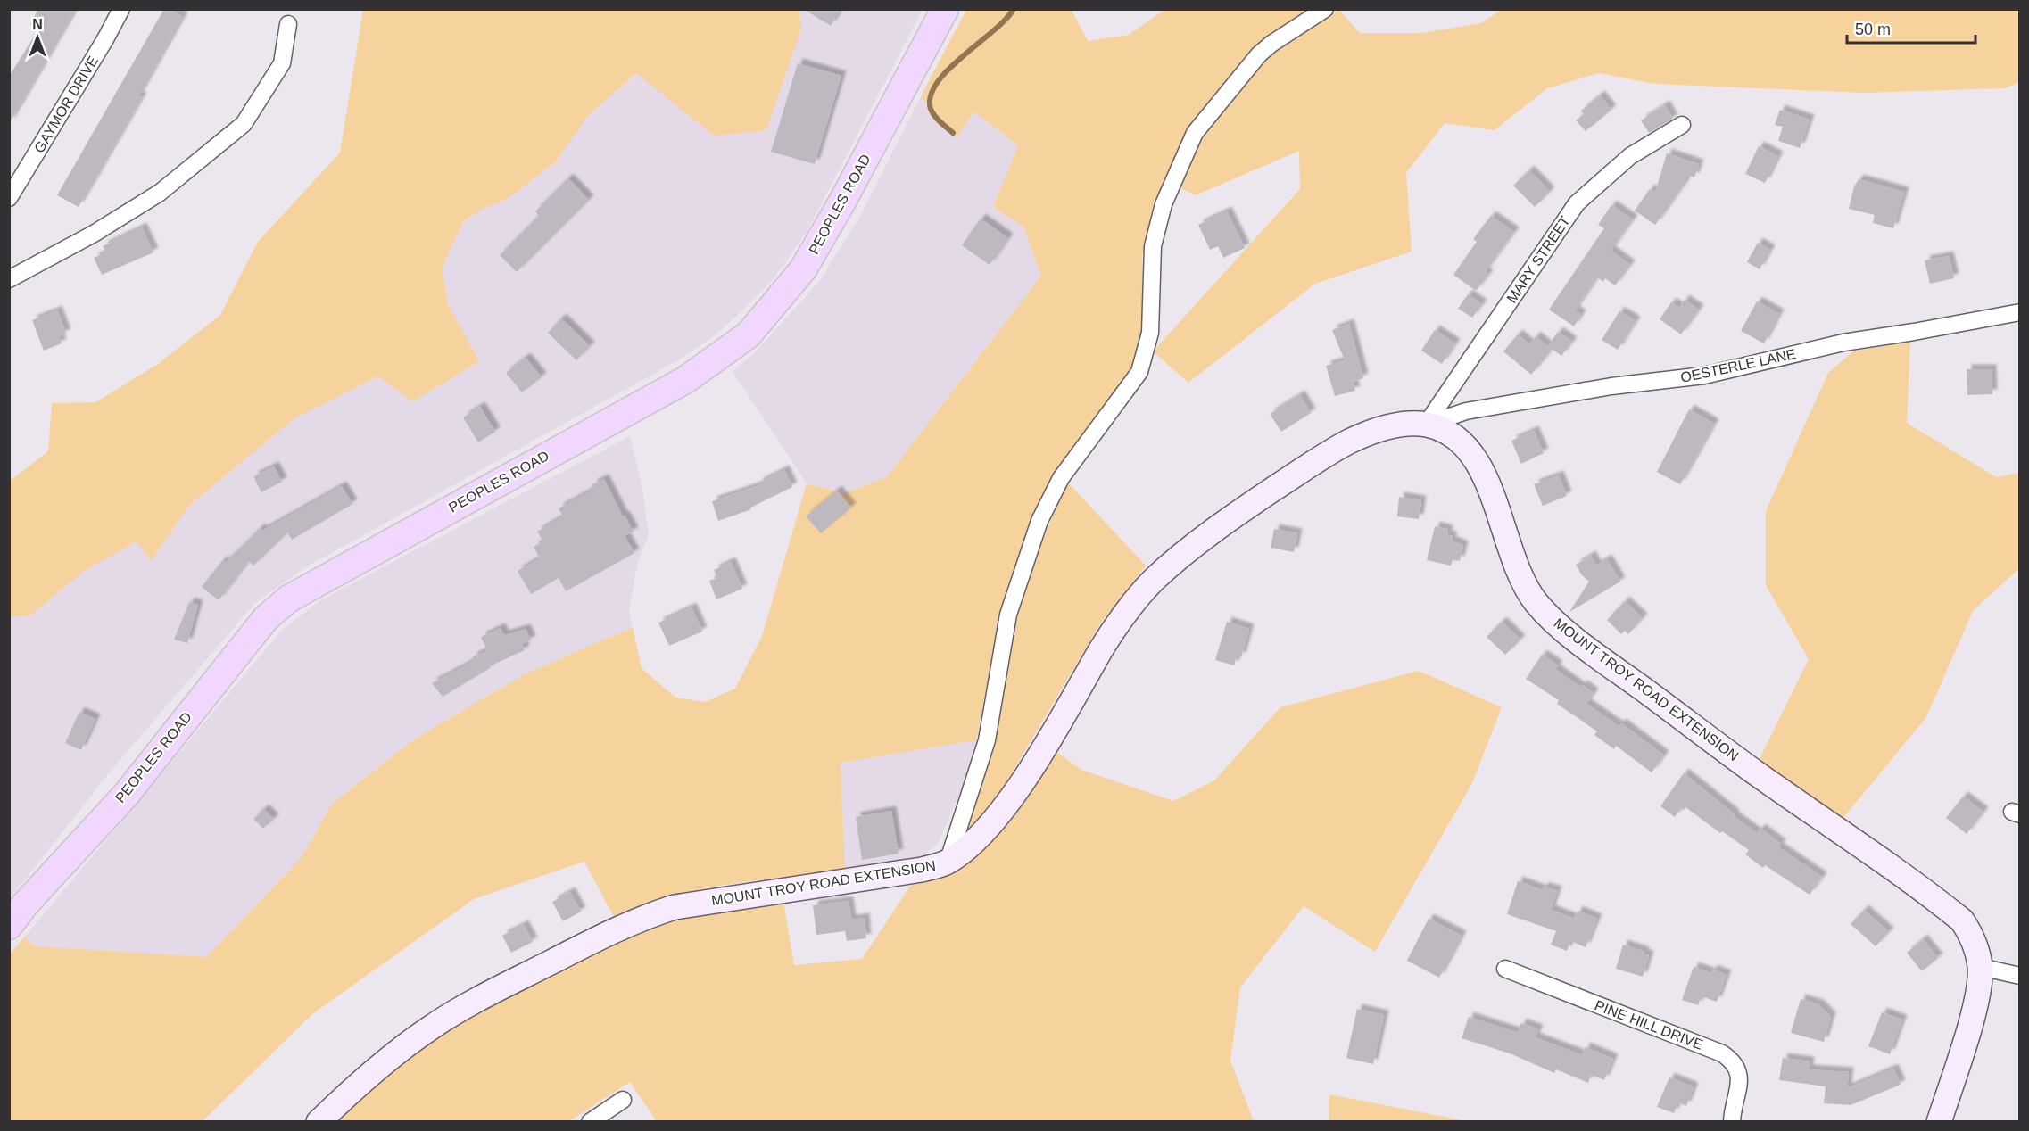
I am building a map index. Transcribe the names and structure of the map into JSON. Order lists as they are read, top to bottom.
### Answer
{
  "streets": {
    "main road": ["PEOPLES ROAD"],
    "street": [
      "GAYMOR DRIVE",
      "MARY STREET",
      "OESTERLE LANE",
      "MOUNT TROY ROAD EXTENSION",
      "PINE HILL DRIVE"
    ]
  },
  "crossings": [
    ["MARY STREET", "OESTERLE LANE"],
    ["MARY STREET", "MOUNT TROY ROAD EXTENSION"],
    ["OESTERLE LANE", "MOUNT TROY ROAD EXTENSION"]
  ],
  "scale_bar": "50 m",
  "north": "top"
}
